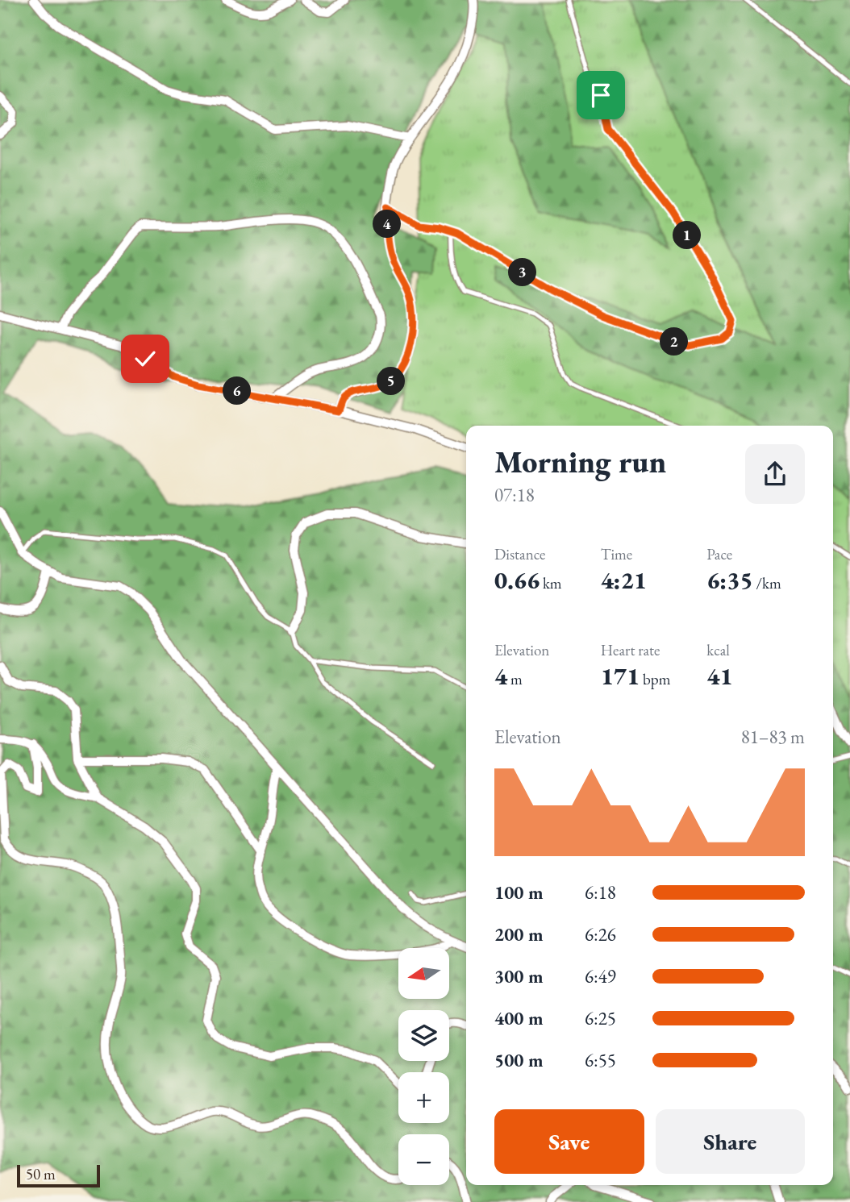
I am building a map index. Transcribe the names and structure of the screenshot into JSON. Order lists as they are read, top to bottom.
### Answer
{
  "scale_bar": "50 m",
  "north": "left",
  "page": {
    "pins": [
      "4",
      "1",
      "3",
      "2",
      "5",
      "6"
    ],
    "heading": ["Morning run", "07:18"],
    "stats": [
      ["Distance", "0.66 km"],
      ["Time", "4:21"],
      ["Pace", "6:35 /km"],
      ["Elevation", "4 m"],
      ["Heart rate", "171 bpm"],
      ["kcal", "41"]
    ],
    "chart": ["Elevation", "81–83 m"],
    "list": [
      {
        "name": "100 m",
        "note": "6:18"
      },
      {
        "name": "200 m",
        "note": "6:26"
      },
      {
        "name": "300 m",
        "note": "6:49"
      },
      {
        "name": "400 m",
        "note": "6:25"
      },
      {
        "name": "500 m",
        "note": "6:55"
      }
    ],
    "map_buttons": ["+", "−"],
    "buttons": ["Save", "Share"],
    "scale": "50 m"
  }
}
